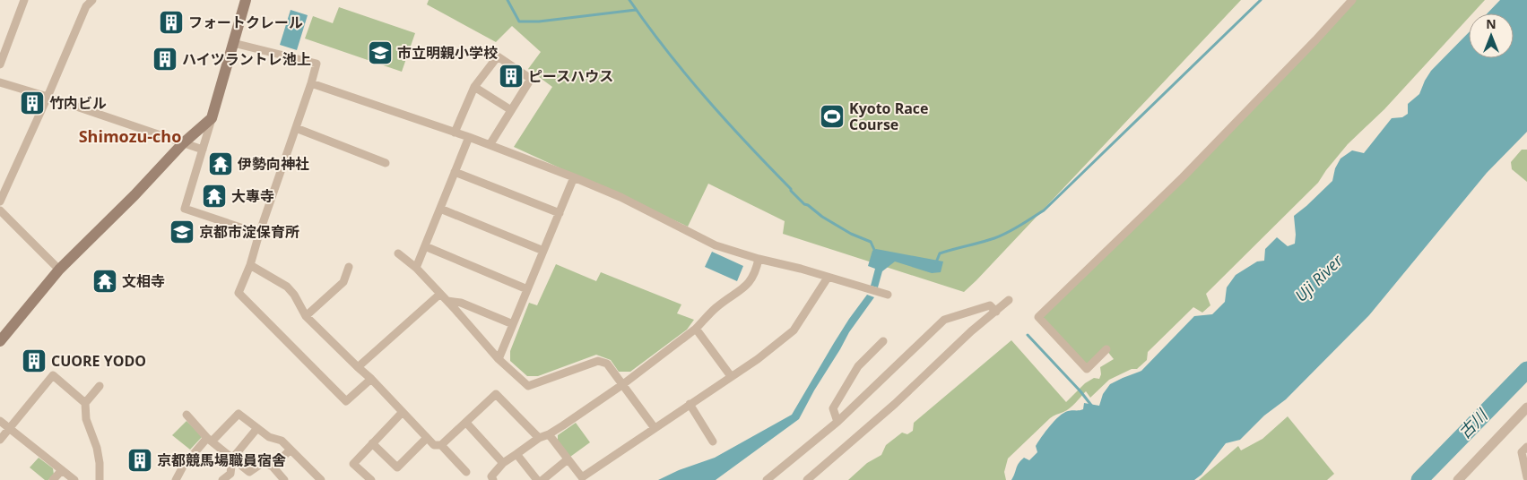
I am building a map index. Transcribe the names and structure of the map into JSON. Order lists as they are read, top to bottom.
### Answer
{
  "districts": ["Shimozu-cho"],
  "water": ["Uji River", "古川"],
  "places": {
    "building": [
      "フォートクレール",
      "ハイツラントレ池上",
      "ピースハウス",
      "竹内ビル",
      "CUORE YODO",
      "京都競馬場職員宿舎"
    ],
    "school or university": ["市立明親小学校", "京都市淀保育所"],
    "sports": ["Kyoto Race Course"],
    "temple": ["伊勢向神社", "大專寺", "文相寺"]
  },
  "north": "top"
}
